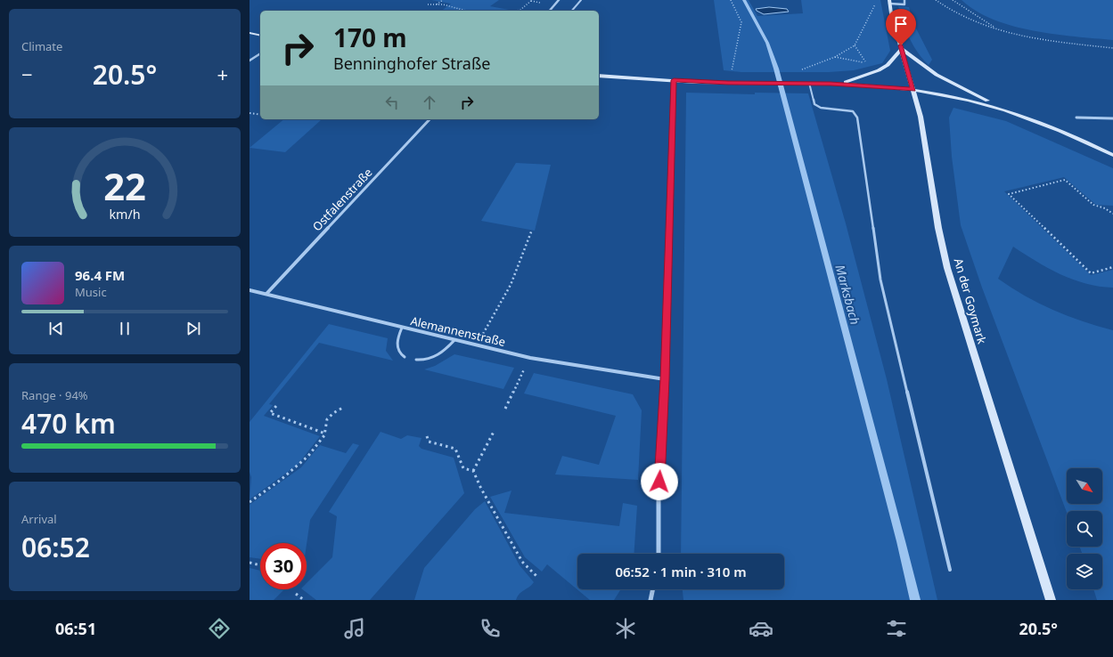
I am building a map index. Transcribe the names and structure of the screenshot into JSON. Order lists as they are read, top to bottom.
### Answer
{
  "streets": {
    "main road": ["An der Goymark"],
    "street": ["Ostfalenstraße", "Alemannenstraße"]
  },
  "crossings": [
    ["Ostfalenstraße", "Alemannenstraße"]
  ],
  "water": ["Marksbach"],
  "north": "bottom right",
  "page": {
    "tile": [
      "Climate",
      ["Range · 94%", "470 km"],
      ["Arrival", "06:52"]
    ],
    "turn": ["170 m", "Benninghofer Straße"],
    "heat": ["−", "20.5°", "+"],
    "song": ["96.4 FM", "Music"],
    "limit": "30",
    "trip": "06:52 · 1 min · 310 m",
    "tabs": ["06:51", "20.5°"],
    "gauge": ["22", "km/h"]
  }
}
